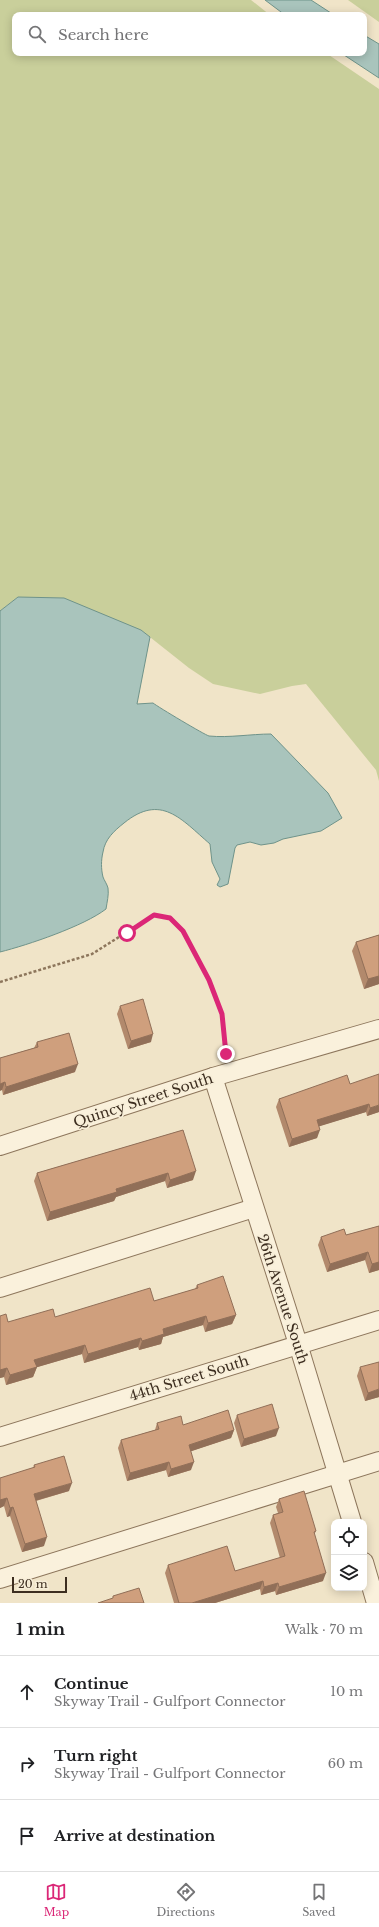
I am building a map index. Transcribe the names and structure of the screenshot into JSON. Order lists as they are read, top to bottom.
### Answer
{
  "streets": {
    "street": ["Quincy Street South", "26th Avenue South", "44th Street South"]
  },
  "crossings": [
    ["Quincy Street South", "26th Avenue South"],
    ["26th Avenue South", "44th Street South"]
  ],
  "scale_bar": "20 m",
  "page": {
    "search": "Search here",
    "scale": "20 m",
    "heading": ["1 min", "Walk · 70 m"],
    "list": [
      ["Continue", "Skyway Trail - Gulfport Connector", "10 m"],
      ["Turn right", "Skyway Trail - Gulfport Connector", "60 m"],
      "Arrive at destination"
    ],
    "nav": ["Map", "Directions", "Saved"]
  }
}
